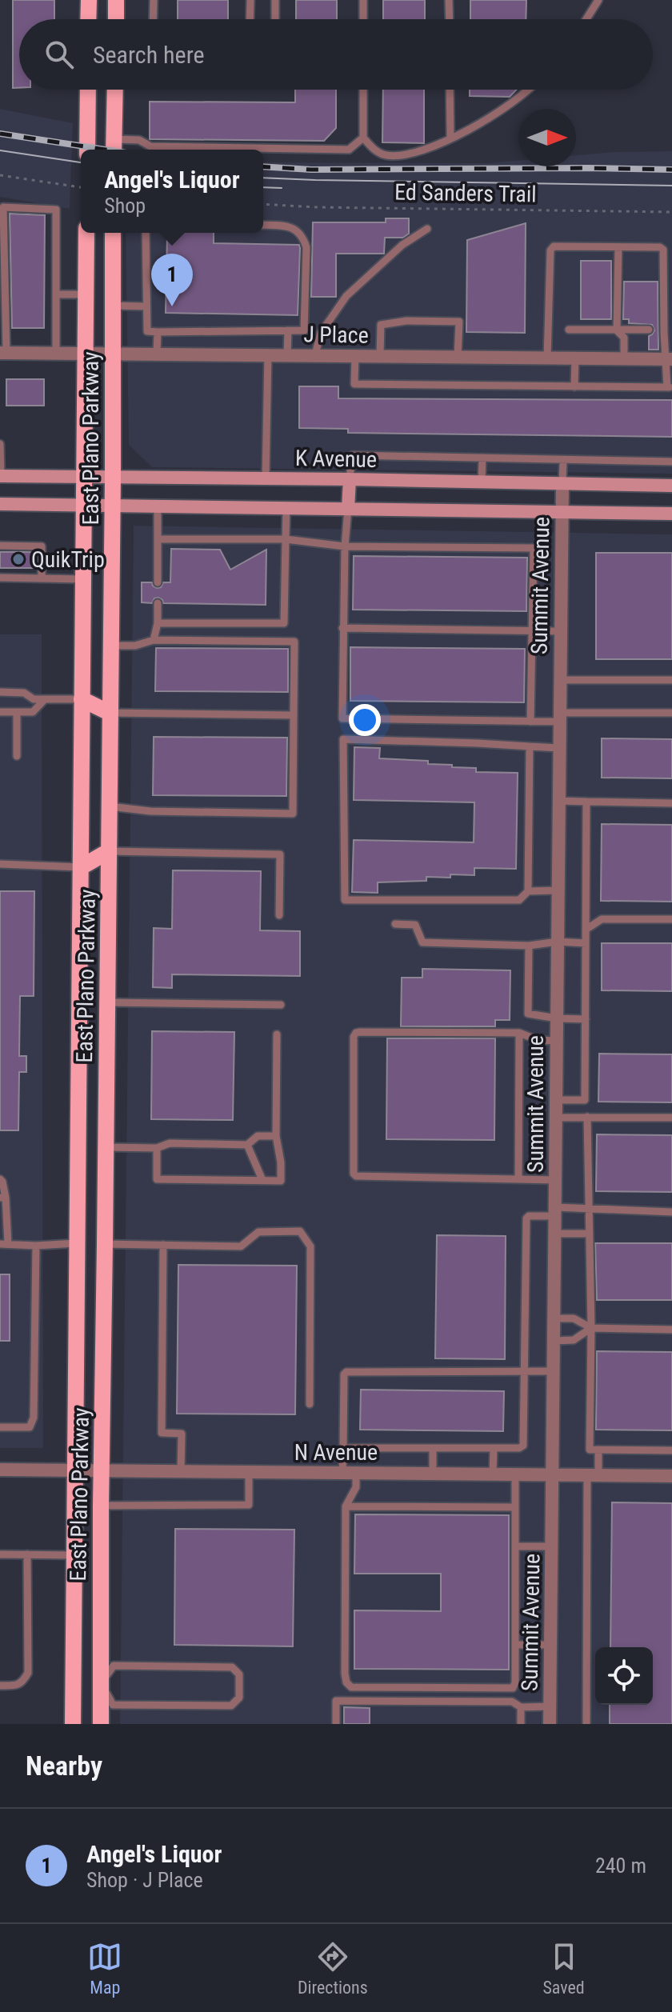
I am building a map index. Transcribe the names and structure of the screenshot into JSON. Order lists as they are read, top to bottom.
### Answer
{
  "streets": {
    "main road": ["East Plano Parkway", "K Avenue"],
    "street": ["J Place", "Summit Avenue", "N Avenue"],
    "path": ["Ed Sanders Trail"]
  },
  "crossings": [
    ["J Place", "East Plano Parkway"],
    ["East Plano Parkway", "K Avenue"],
    ["East Plano Parkway", "N Avenue"],
    ["K Avenue", "Summit Avenue"],
    ["Summit Avenue", "N Avenue"]
  ],
  "places": ["QuikTrip"],
  "north": "right",
  "page": {
    "search": "Search here",
    "popup": ["Angel's Liquor", "Shop"],
    "pins": "1",
    "heading": "Nearby",
    "list": [
      {
        "mark": "1",
        "name": "Angel's Liquor",
        "note": "Shop · J Place",
        "value": "240 m"
      }
    ],
    "nav": ["Map", "Directions", "Saved"]
  }
}
